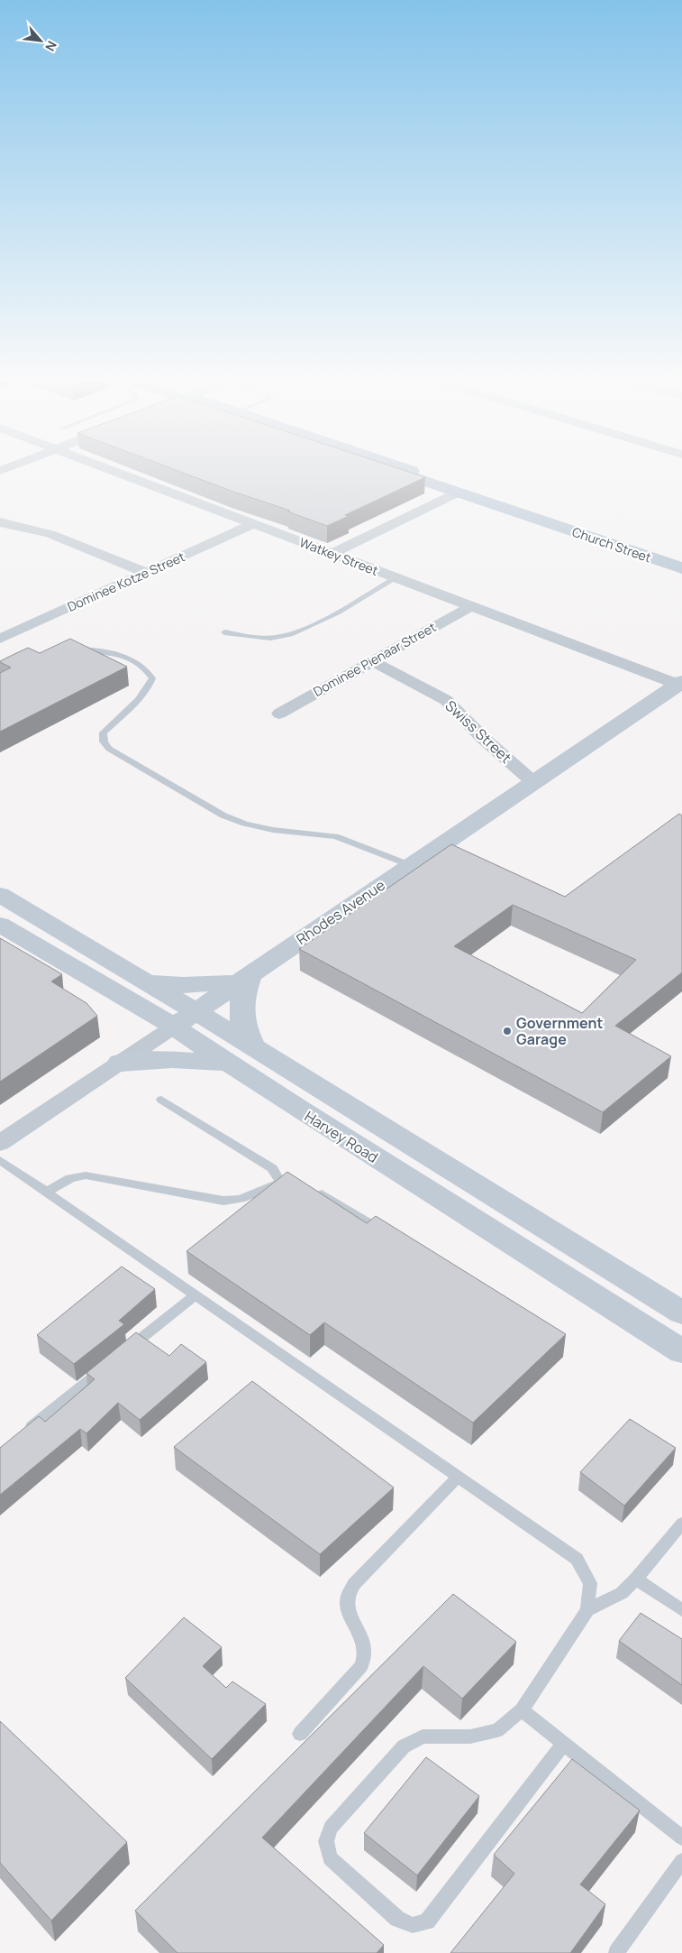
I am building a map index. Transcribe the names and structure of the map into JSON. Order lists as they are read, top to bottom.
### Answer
{
  "streets": {
    "main road": ["Church Street", "Rhodes Avenue", "Harvey Road"],
    "street": [
      "Watkey Street",
      "Dominee Kotze Street",
      "Dominee Pienaar Street",
      "Swiss Street"
    ]
  },
  "crossings": [
    ["Watkey Street", "Dominee Kotze Street"],
    ["Watkey Street", "Dominee Pienaar Street"],
    ["Watkey Street", "Rhodes Avenue"],
    ["Dominee Pienaar Street", "Swiss Street"],
    ["Swiss Street", "Rhodes Avenue"],
    ["Rhodes Avenue", "Harvey Road"]
  ],
  "places": ["Government Garage"],
  "north": "bottom right"
}
